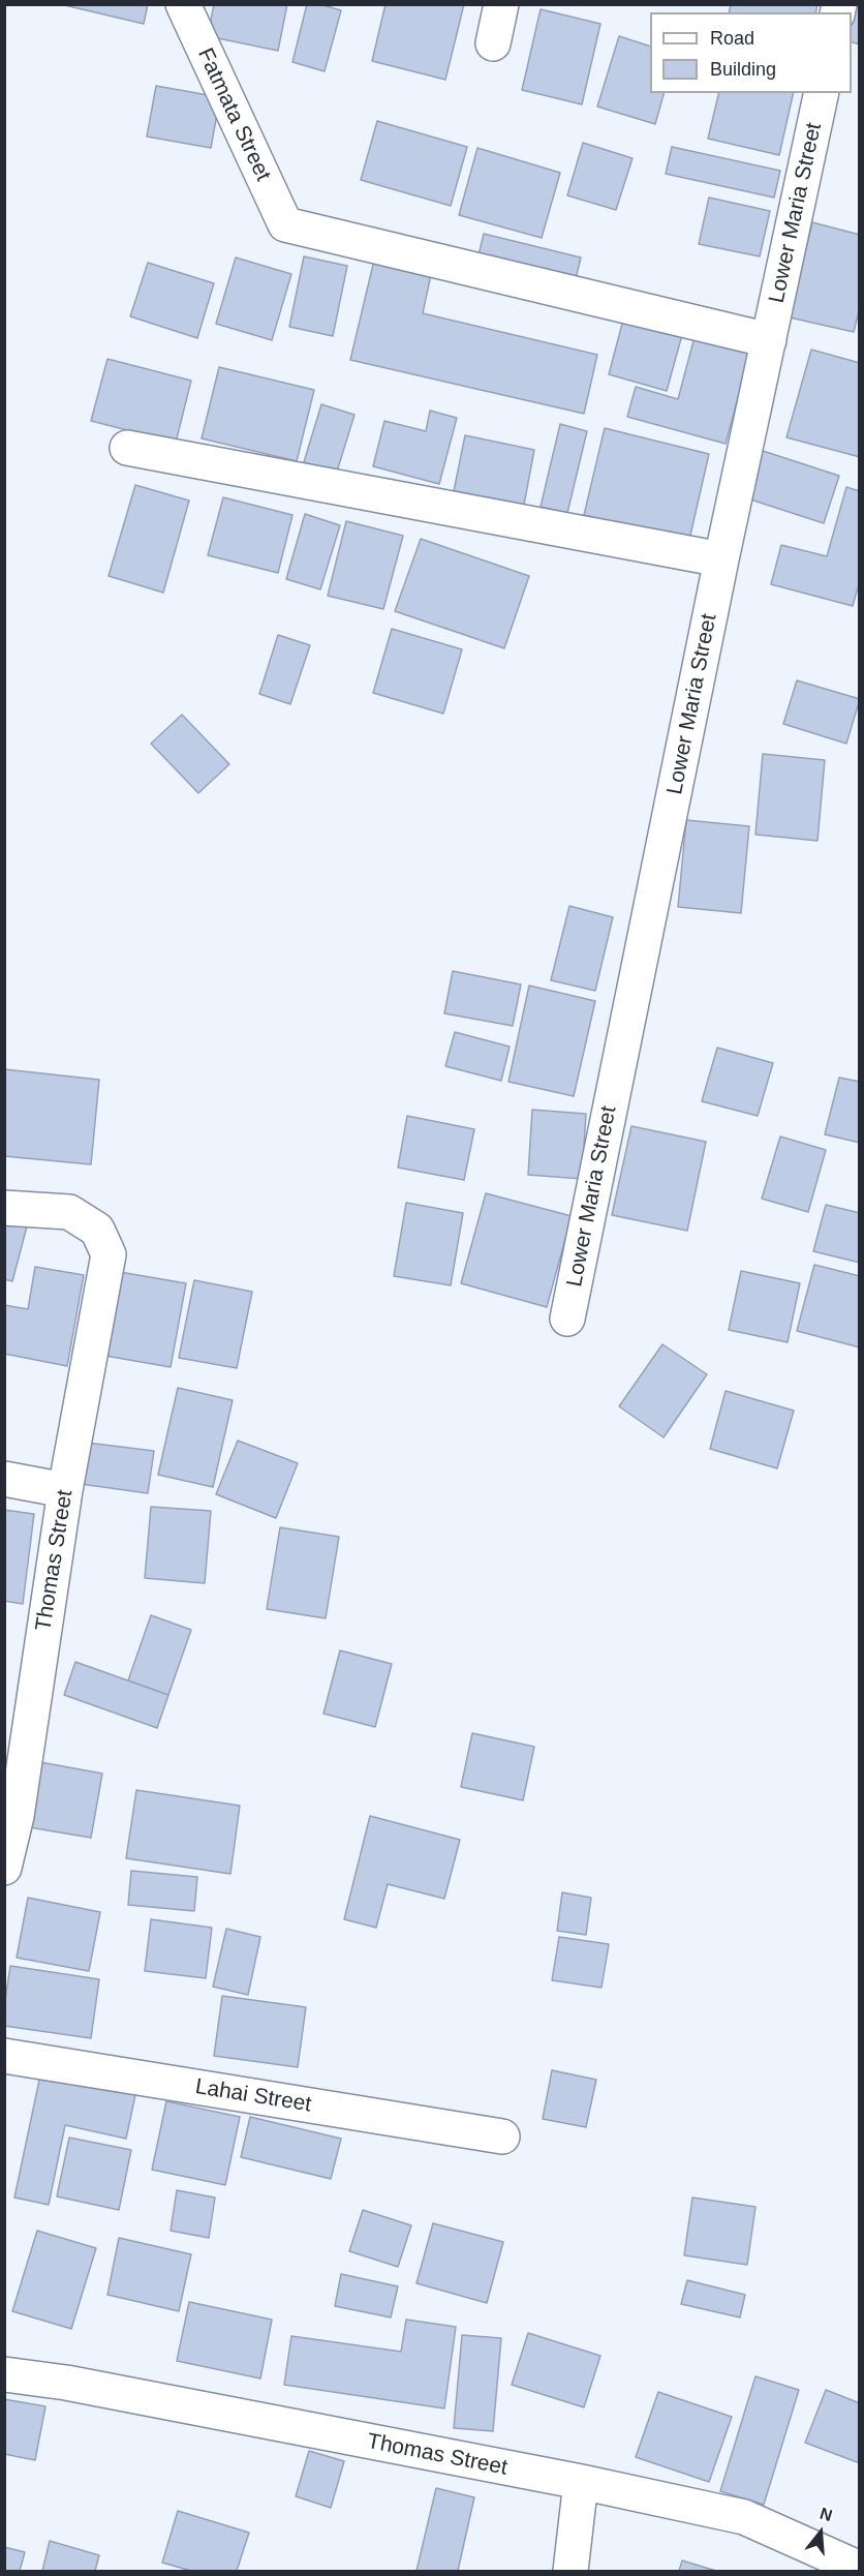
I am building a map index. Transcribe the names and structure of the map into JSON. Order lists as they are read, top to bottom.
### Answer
{
  "streets": {
    "street": [
      "Fatmata Street",
      "Lower Maria Street",
      "Thomas Street",
      "Lahai Street"
    ]
  },
  "crossings": [
    ["Fatmata Street", "Lower Maria Street"]
  ],
  "legend": ["Road", "Building"],
  "north": "top"
}
